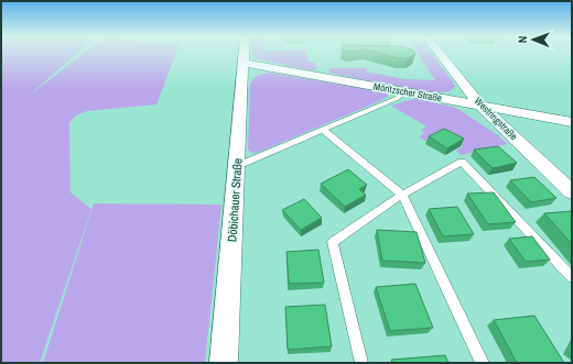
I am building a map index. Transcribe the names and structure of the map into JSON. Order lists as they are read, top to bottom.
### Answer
{
  "streets": {
    "street": ["Möritzscher Straße", "Westringstraße", "Döbichauer Straße"]
  },
  "crossings": [
    ["Möritzscher Straße", "Westringstraße"],
    ["Möritzscher Straße", "Döbichauer Straße"]
  ],
  "north": "left"
}
